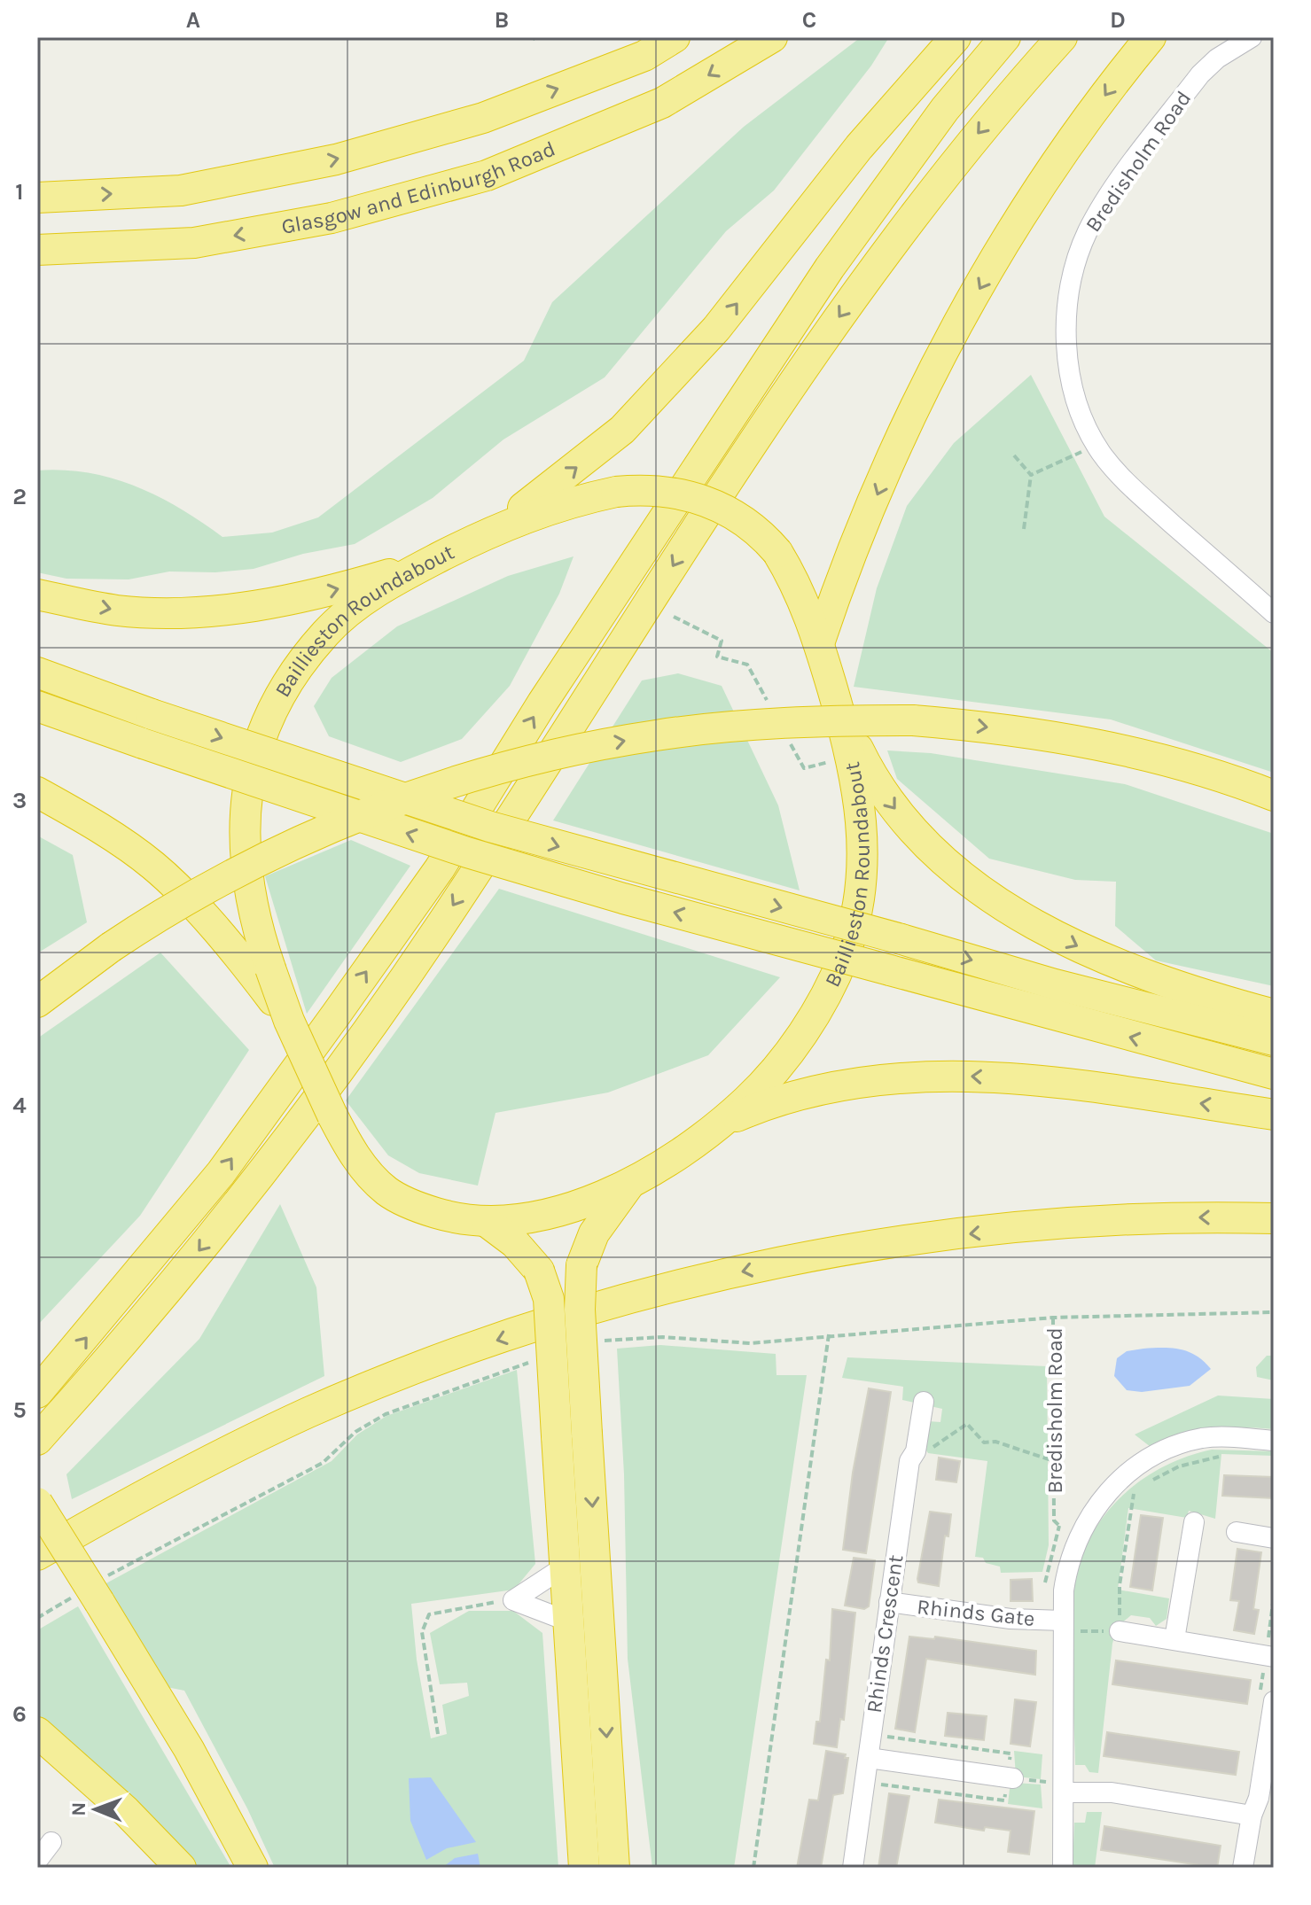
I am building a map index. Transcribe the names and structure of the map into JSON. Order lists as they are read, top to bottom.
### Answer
{
  "streets": {
    "highway": ["Glasgow and Edinburgh Road", "Baillieston Roundabout"],
    "street": ["Bredisholm Road", "Rhinds Gate", "Rhinds Crescent"]
  },
  "crossings": [
    ["Bredisholm Road", "Rhinds Gate"],
    ["Rhinds Gate", "Rhinds Crescent"]
  ],
  "north": "left",
  "grid": {
    "columns": [
      "A",
      "B",
      "C",
      "D"
    ],
    "rows": [
      "1",
      "2",
      "3",
      "4",
      "5",
      "6"
    ]
  }
}
